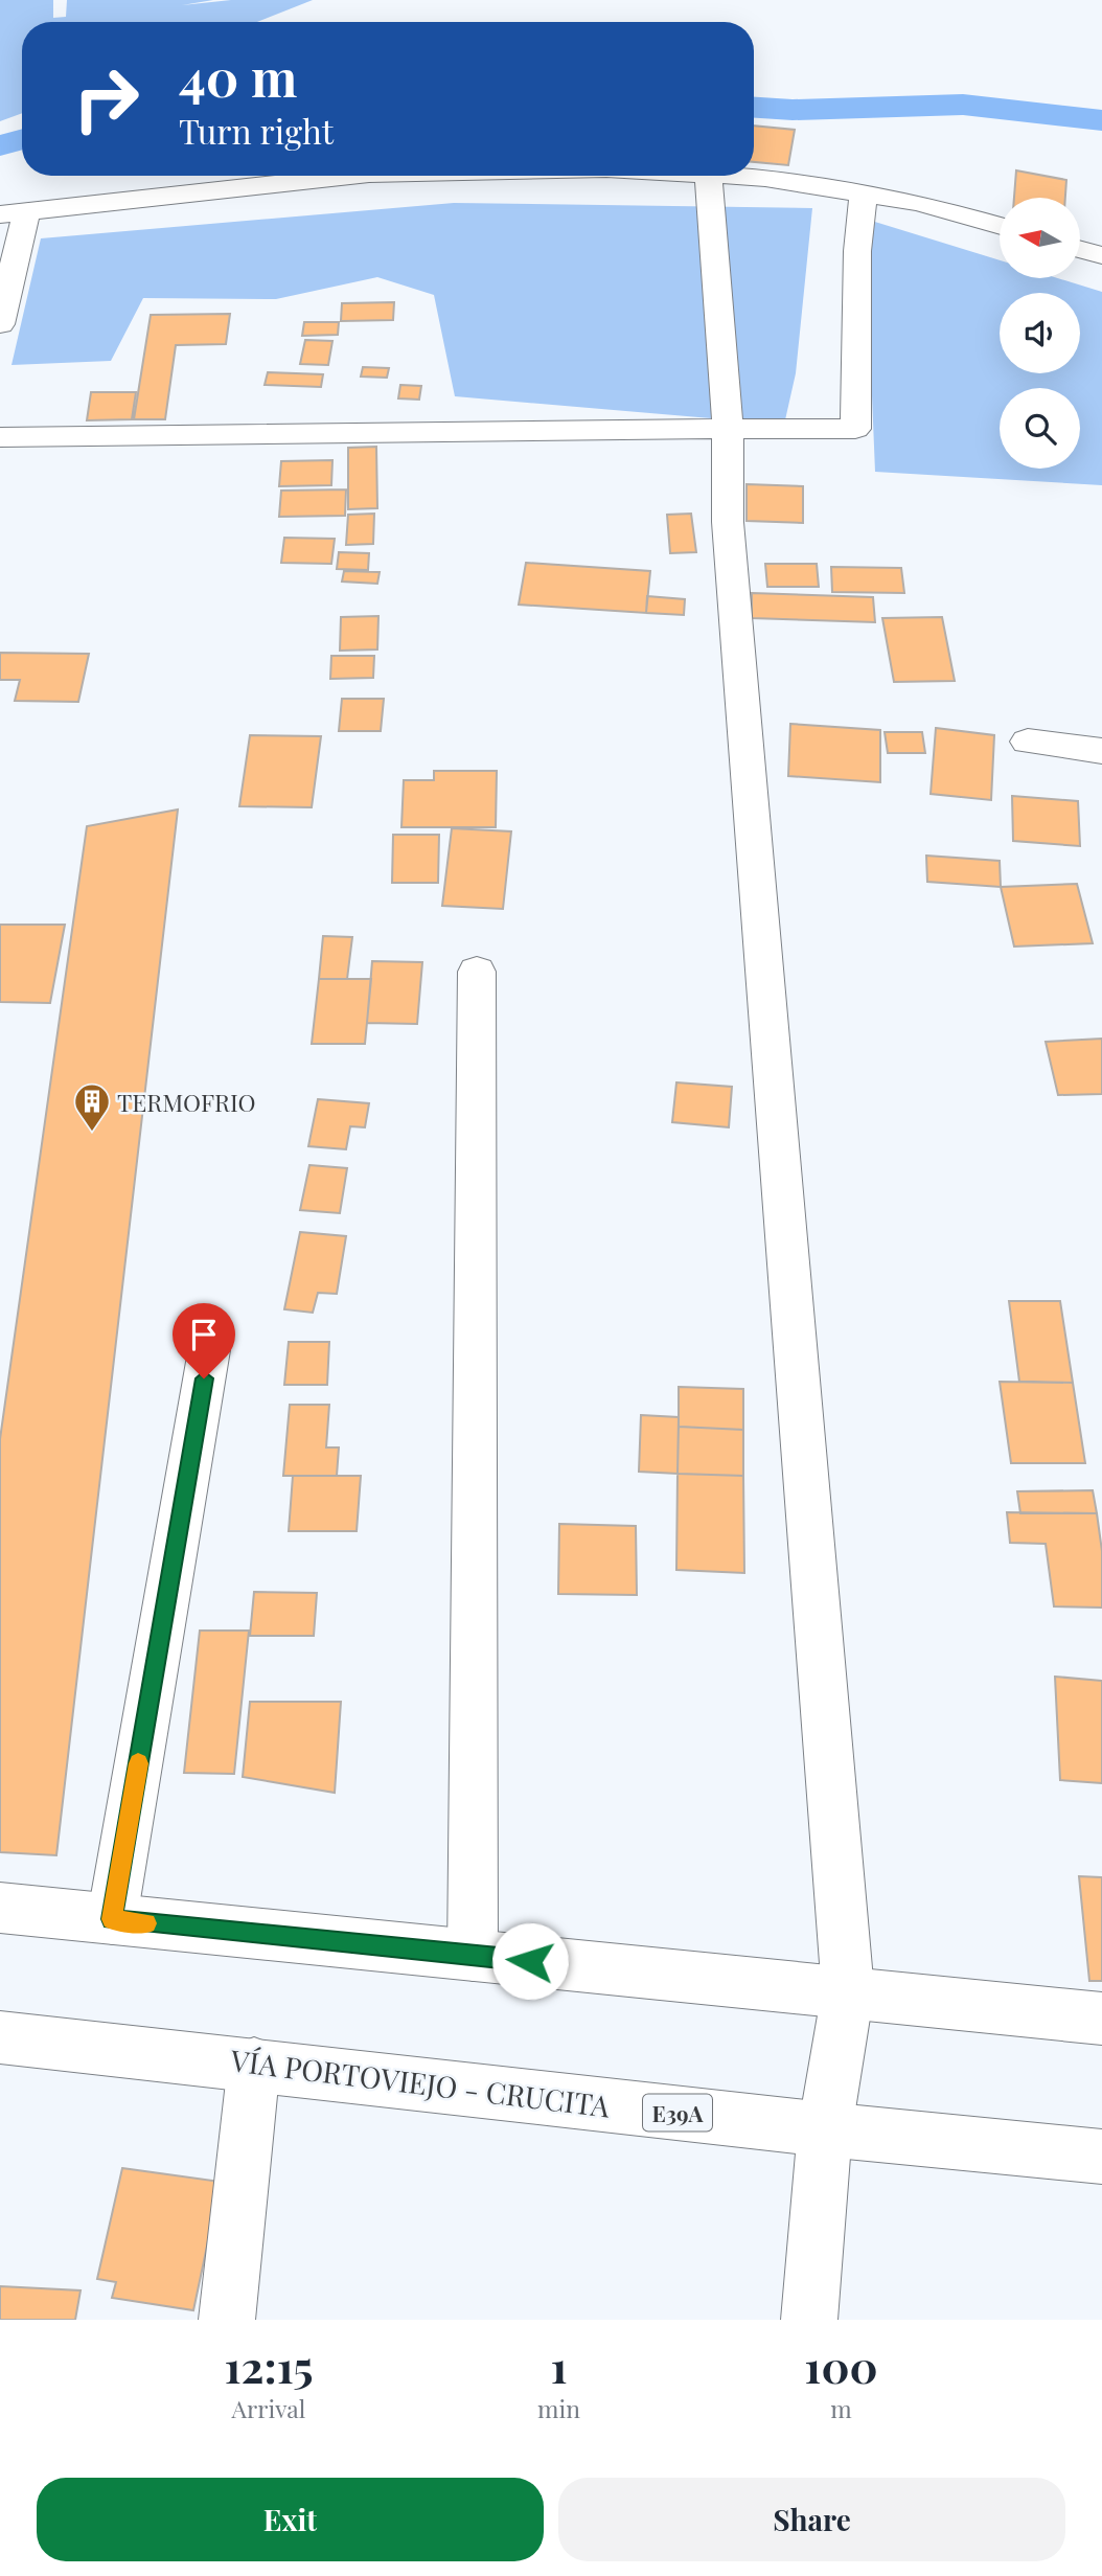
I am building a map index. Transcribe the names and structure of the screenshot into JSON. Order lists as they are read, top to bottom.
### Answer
{
  "streets": {
    "street": ["VÍA PORTOVIEJO - CRUCITA", "E39A"]
  },
  "places": {
    "building": ["TERMOFRIO"]
  },
  "north": "left",
  "page": {
    "turn": ["40 m", "Turn right"],
    "eta": [
      "12:15",
      "Arrival",
      "1",
      "min",
      "100",
      "m"
    ],
    "buttons": ["Exit", "Share"]
  }
}
